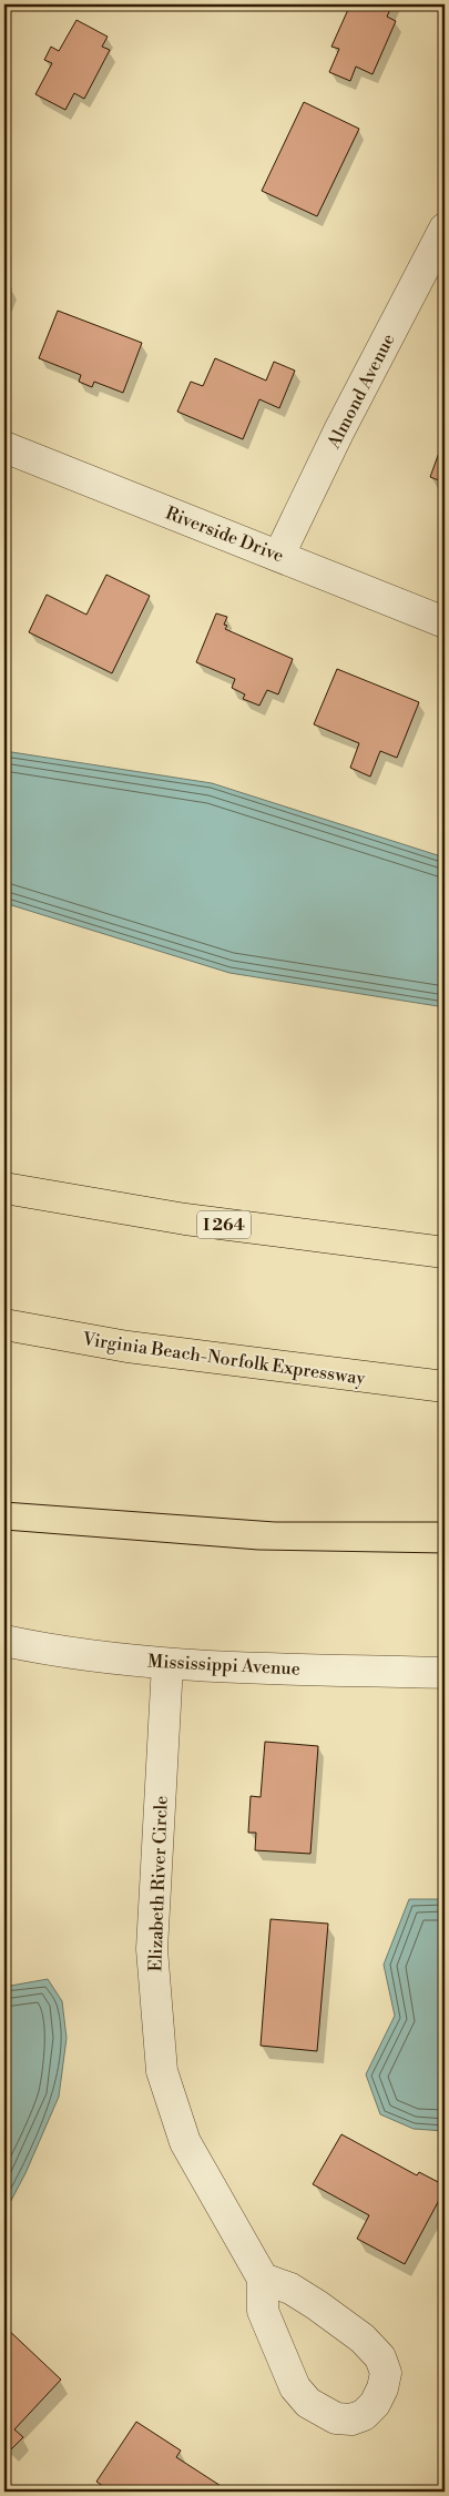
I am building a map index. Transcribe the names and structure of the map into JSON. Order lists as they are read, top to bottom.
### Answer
{
  "streets": {
    "highway": ["I 264", "Virginia Beach-Norfolk Expressway"],
    "street": [
      "Almond Avenue",
      "Riverside Drive",
      "Mississippi Avenue",
      "Elizabeth River Circle"
    ]
  },
  "crossings": [
    ["Almond Avenue", "Riverside Drive"],
    ["Mississippi Avenue", "Elizabeth River Circle"]
  ]
}
